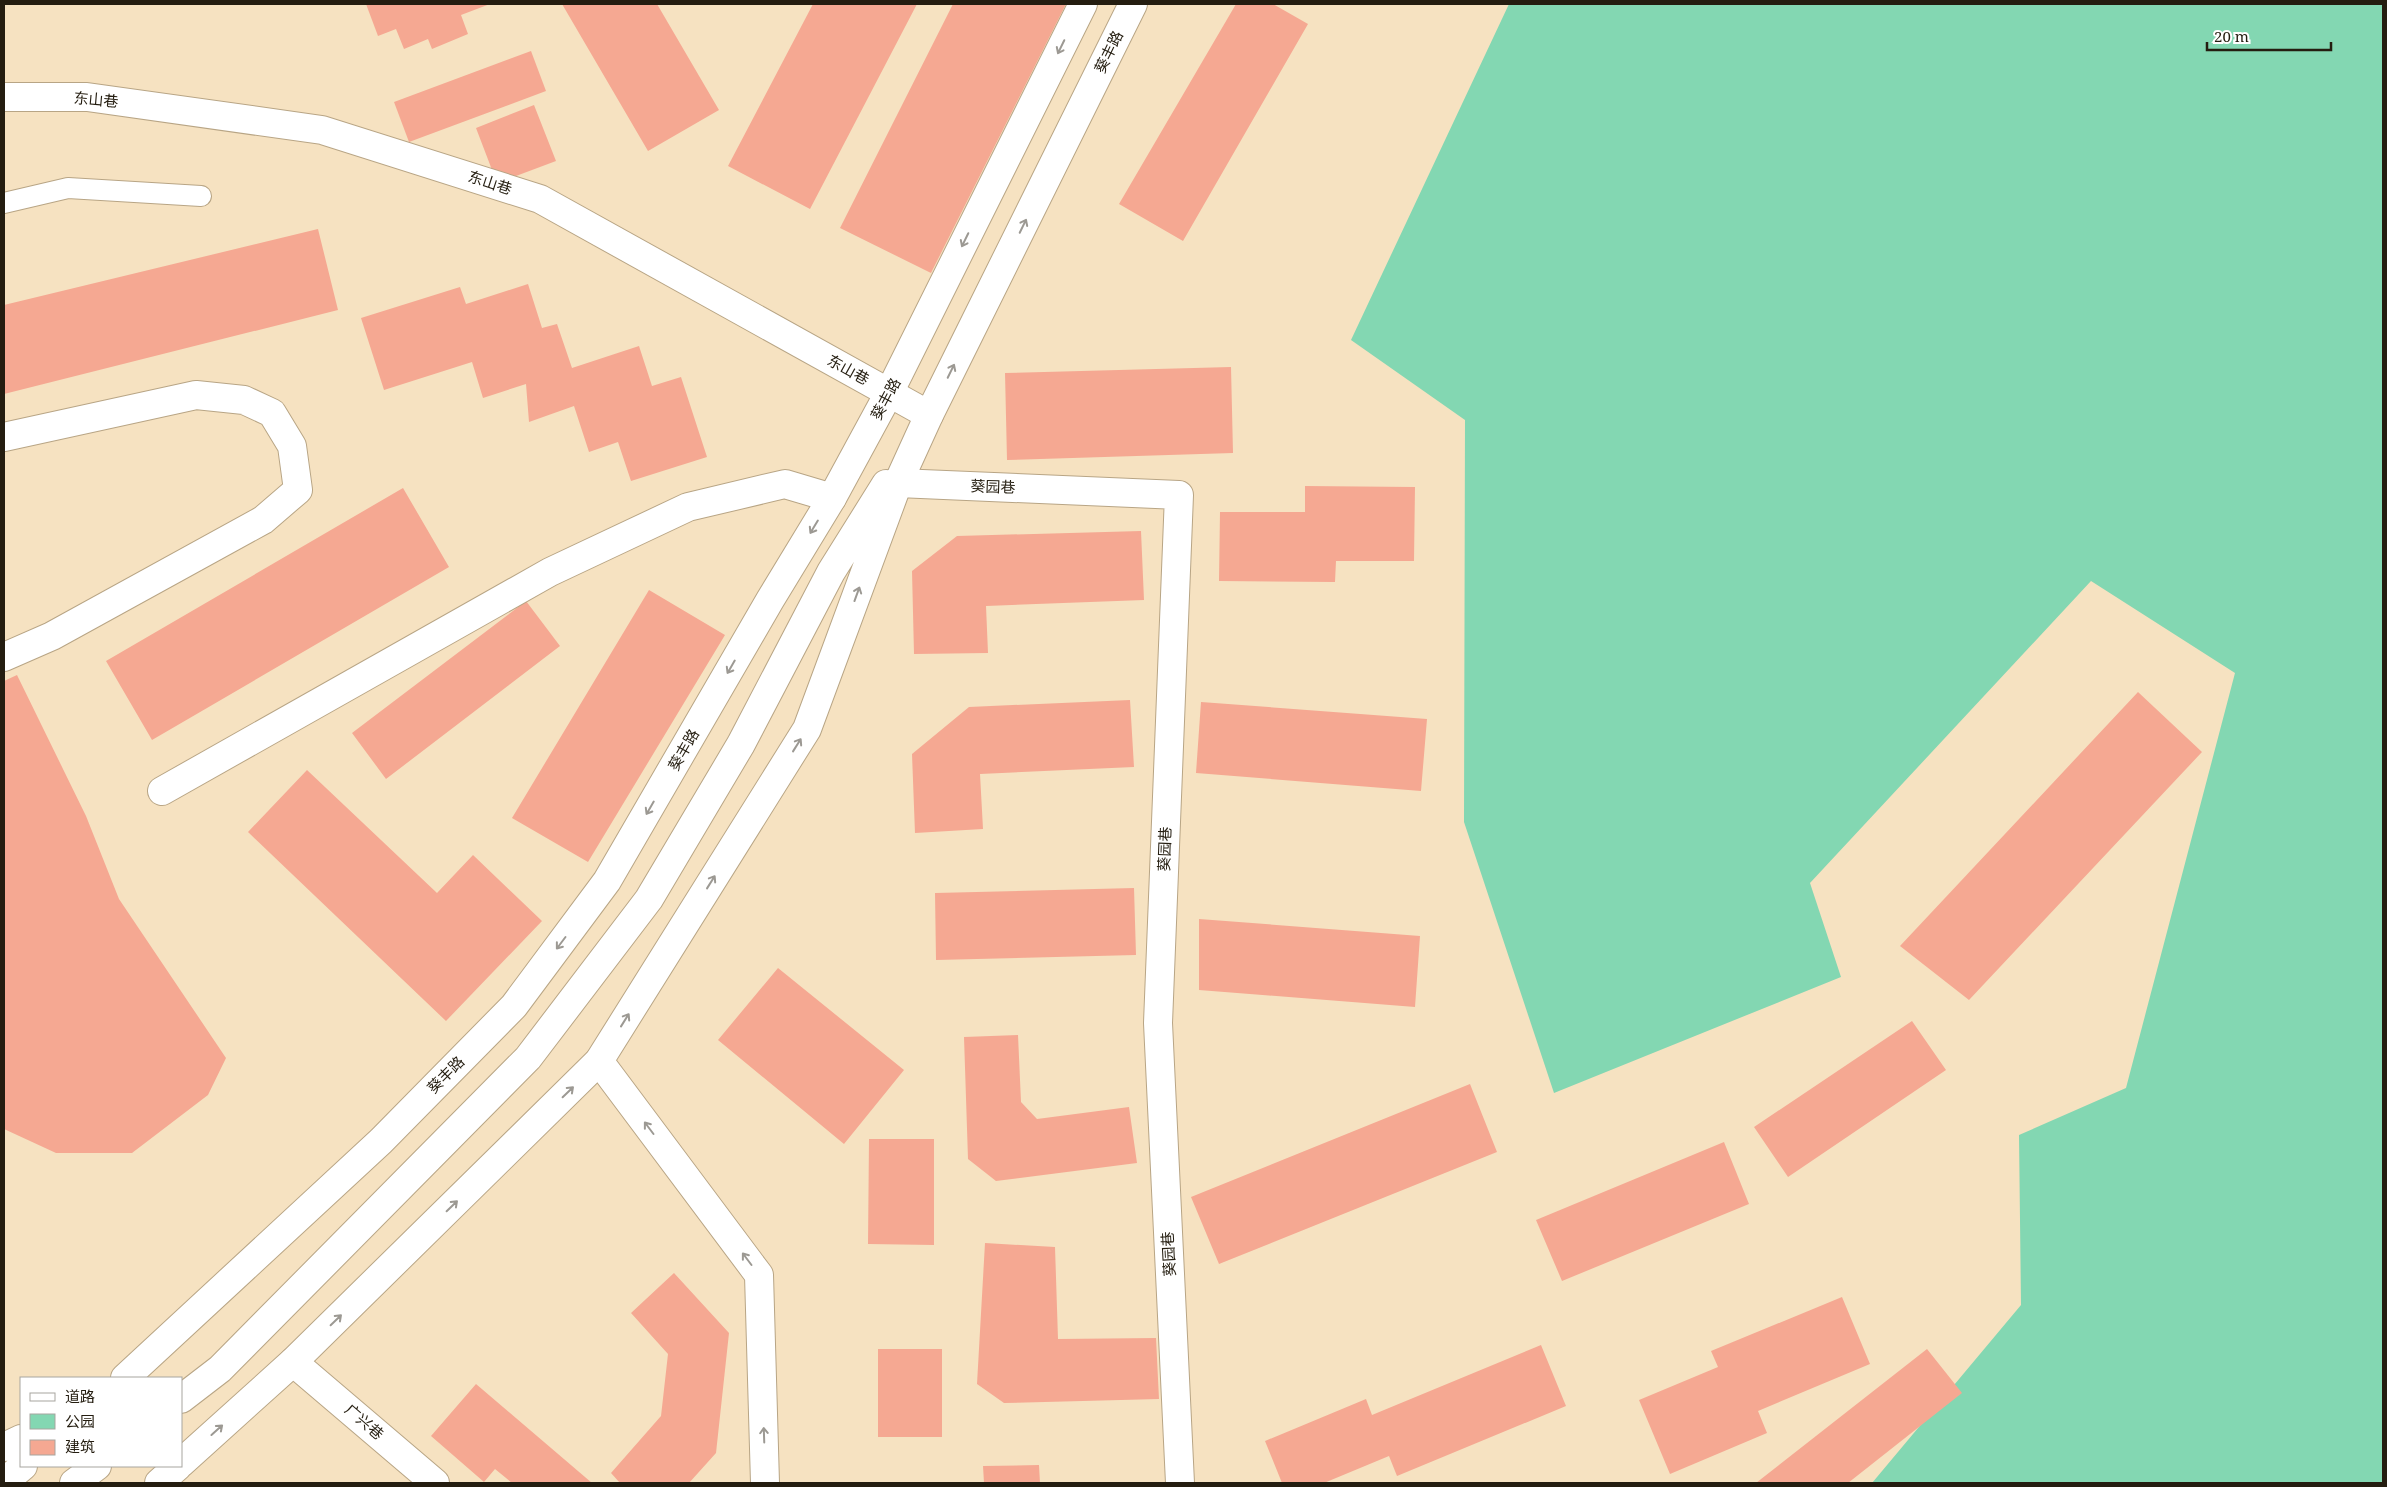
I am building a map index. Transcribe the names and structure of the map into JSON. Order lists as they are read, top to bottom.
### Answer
{
  "streets": {
    "main road": [
      "葵丰路",
      "东山巷",
      "葵园巷",
      "广兴巷"
    ]
  },
  "crossings": [
    ["葵丰路", "东山巷"],
    ["葵丰路", "葵园巷"],
    ["葵丰路", "广兴巷"]
  ],
  "legend": ["道路", "公园", "建筑"],
  "scale_bar": "20 m"
}
